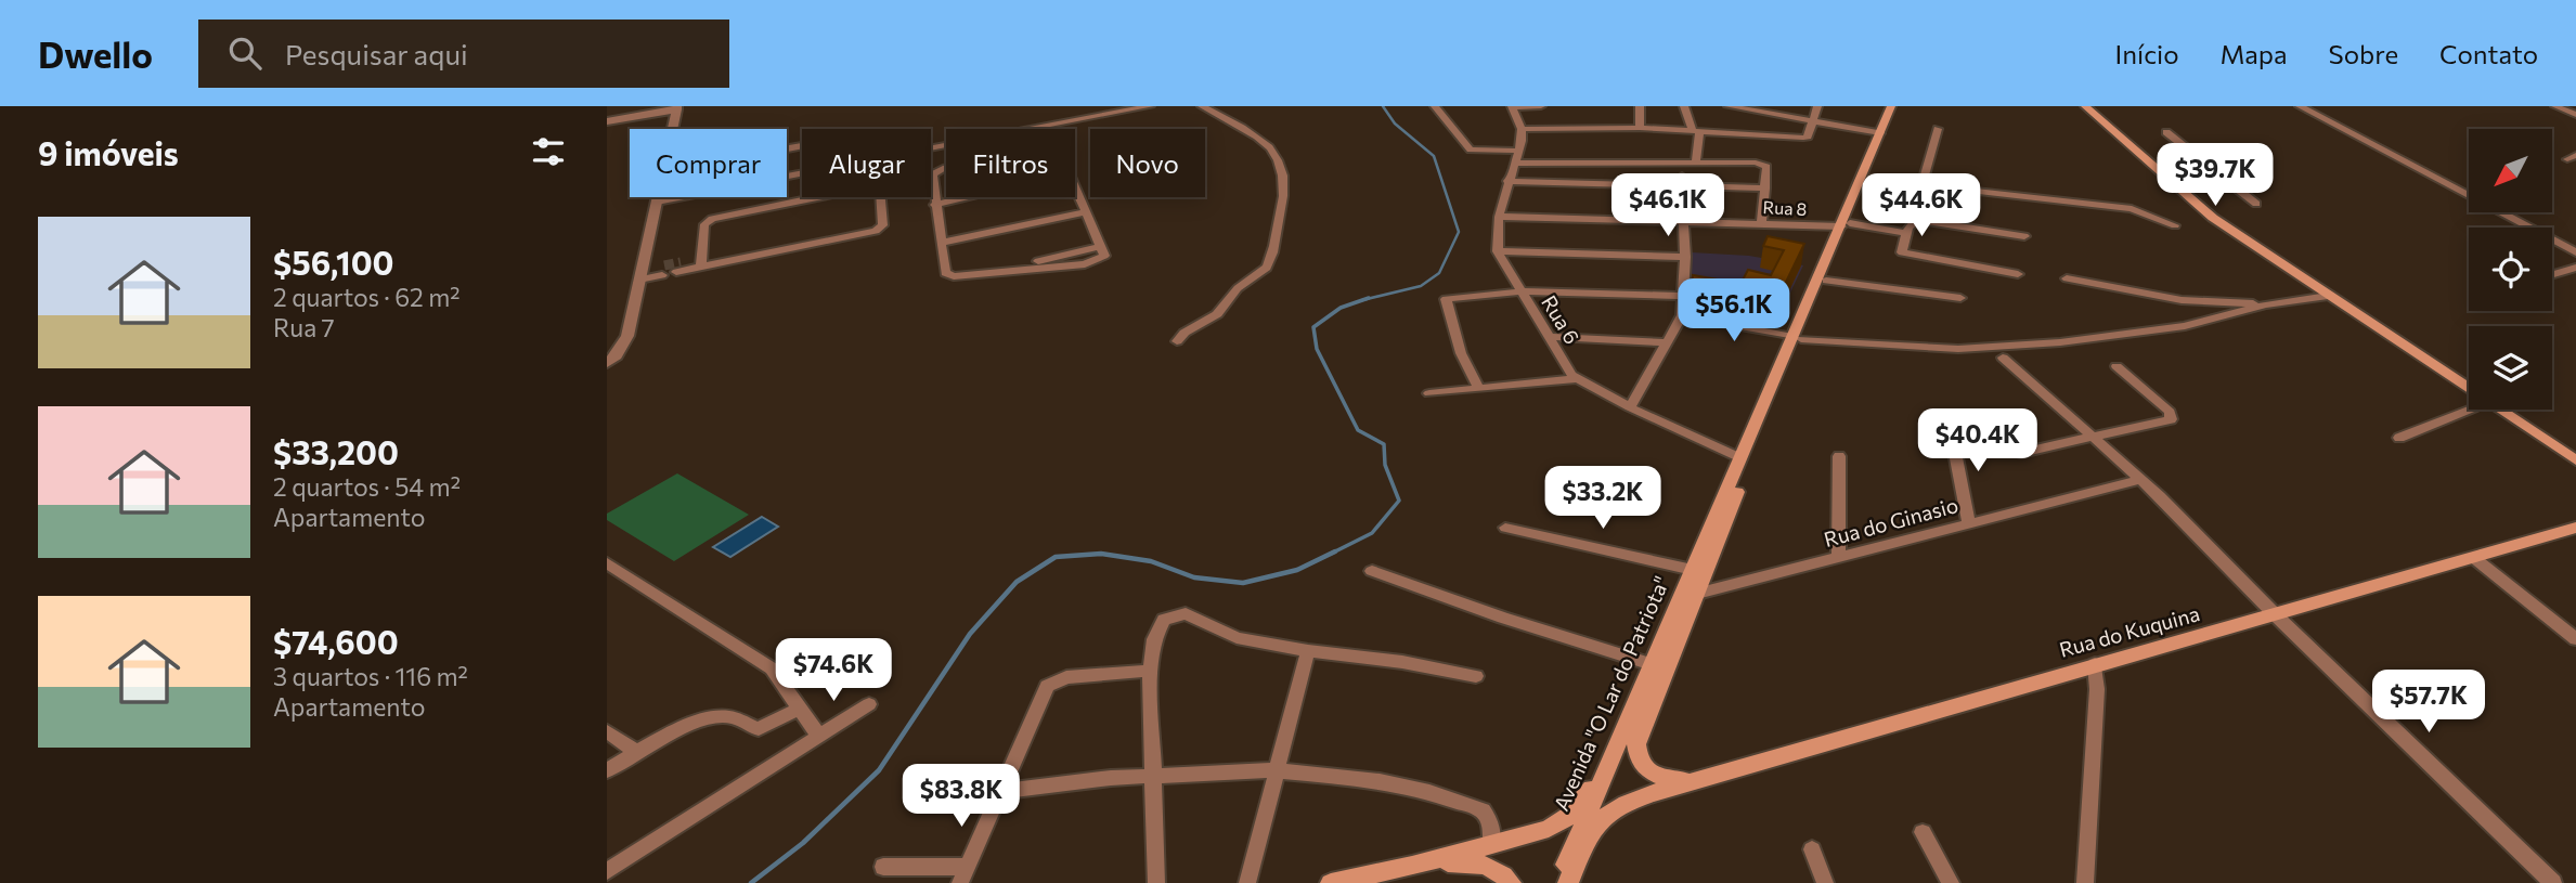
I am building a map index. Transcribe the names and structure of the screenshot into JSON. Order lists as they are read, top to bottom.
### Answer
{
  "streets": {
    "main road": ["Rua do Kuquina", "Avenida \"O Lar do Patriota\""],
    "street": ["Rua 8", "Rua 6", "Rua do Ginasio"]
  },
  "crossings": [
    ["Rua 8", "Avenida \"O Lar do Patriota\""],
    ["Rua do Ginasio", "Avenida \"O Lar do Patriota\""],
    ["Rua do Kuquina", "Avenida \"O Lar do Patriota\""]
  ],
  "north": "bottom left",
  "page": {
    "header": "Dwello",
    "search": "Pesquisar aqui",
    "nav": [
      "Início",
      "Mapa",
      "Sobre",
      "Contato"
    ],
    "heading": "9 imóveis",
    "chip": [
      "Comprar",
      "Alugar",
      "Filtros",
      "Novo"
    ],
    "price": [
      "$39.7K",
      "$46.1K",
      "$44.6K",
      "$56.1K",
      "$40.4K",
      "$33.2K",
      "$74.6K",
      "$57.7K",
      "$83.8K"
    ],
    "list": [
      {
        "name": "$56,100",
        "note": "2 quartos · 62 m² · Rua 7"
      },
      {
        "name": "$33,200",
        "note": "2 quartos · 54 m² · Apartamento"
      },
      {
        "name": "$74,600",
        "note": "3 quartos · 116 m² · Apartamento"
      }
    ]
  }
}
